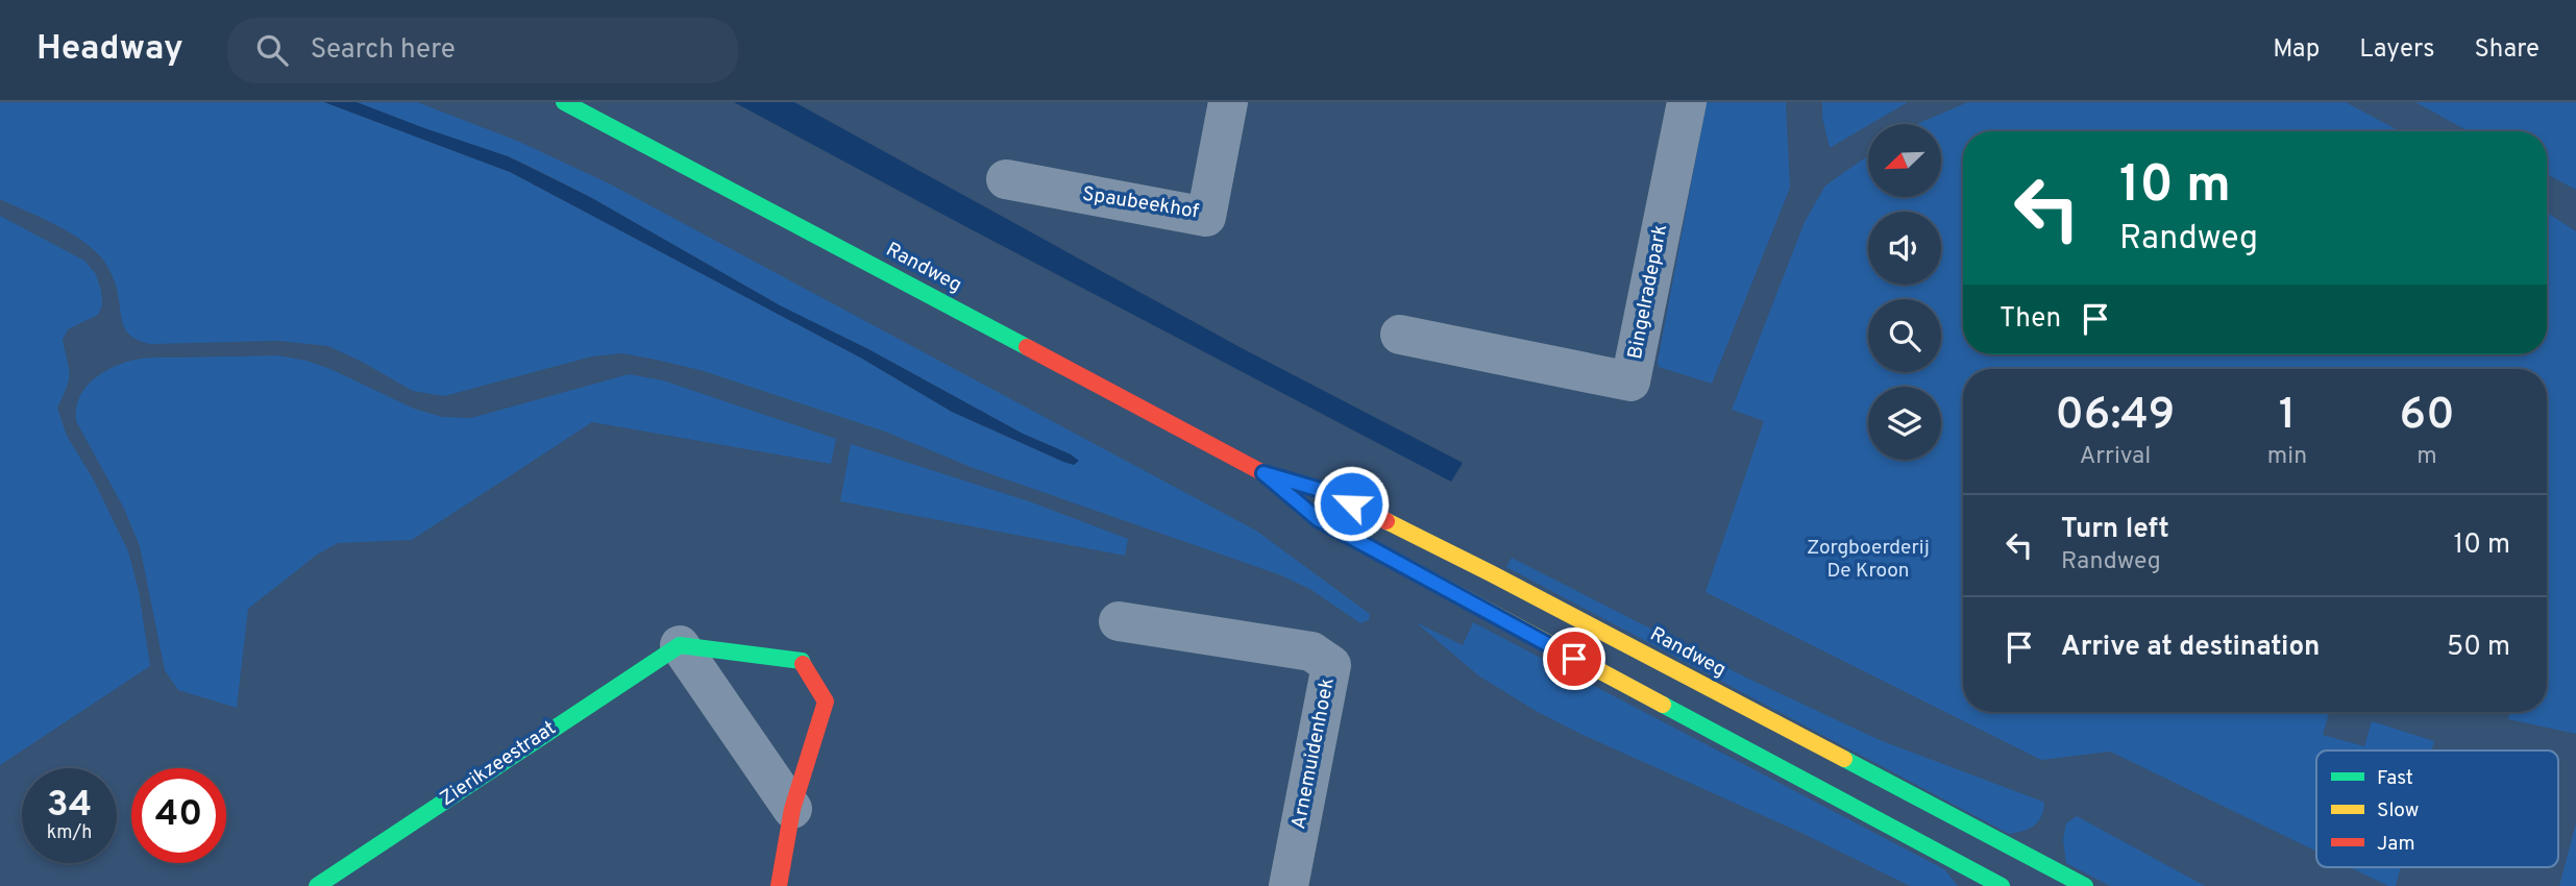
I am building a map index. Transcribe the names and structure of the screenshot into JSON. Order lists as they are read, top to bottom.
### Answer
{
  "streets": {
    "street": [
      "Spaubeekhof",
      "Randweg",
      "Bingelradepark",
      "Arnemuidenhoek",
      "Zierikzeestraat"
    ]
  },
  "parks": ["Zorgboerderij De Kroon"],
  "legend": ["Fast", "Slow", "Jam"],
  "north": "bottom left",
  "page": {
    "header": "Headway",
    "search": "Search here",
    "nav": ["Map", "Layers", "Share"],
    "turn": ["10 m", "Randweg"],
    "then": "Then",
    "eta": [
      "06:49",
      "Arrival",
      "1",
      "min",
      "60",
      "m"
    ],
    "list": [
      {
        "name": "Turn left",
        "note": "Randweg",
        "value": "10 m"
      },
      {
        "name": "Arrive at destination",
        "value": "50 m"
      }
    ],
    "speed": "34 km/h",
    "limit": "40"
  }
}
